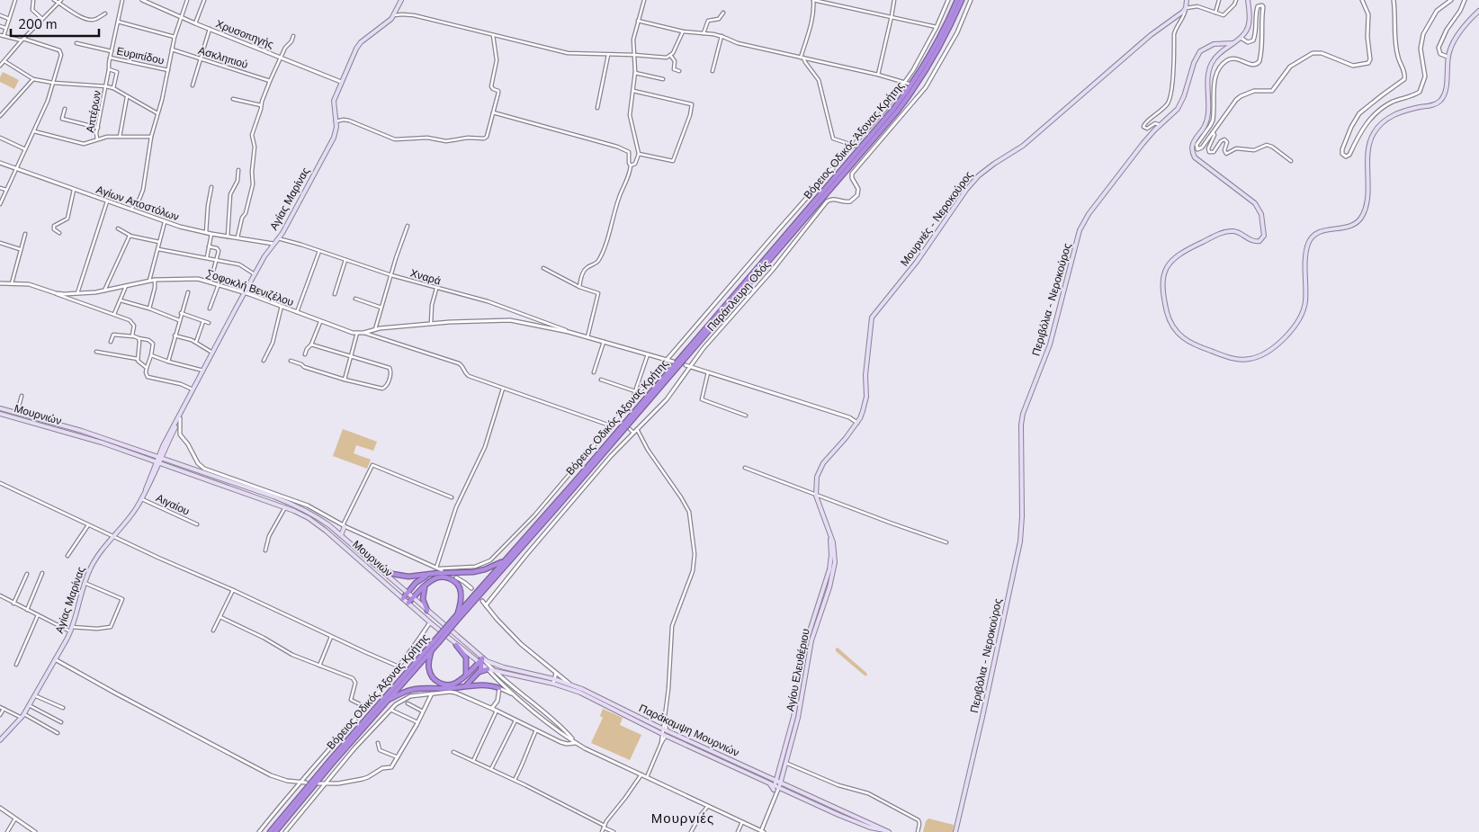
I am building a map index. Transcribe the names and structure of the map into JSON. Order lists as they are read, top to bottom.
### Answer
{
  "streets": {
    "highway": ["Βόρειος Οδικός Άξονας Κρήτης"],
    "main road": [
      "Αγίας Μαρίνας",
      "Μουρνιές - Νεροκούρος",
      "Περιβόλια - Νεροκούρος",
      "Μουρνιών",
      "Αγίου Ελευθέριου",
      "Παράκαμψη Μουρνιών"
    ],
    "street": [
      "Χρυσοπηγής",
      "Ευριπίδου",
      "Ασκληπιού",
      "Απτέρων",
      "Αγίων Αποστόλων",
      "Χναρά",
      "Σοφοκλή Βενιζέλου",
      "Παράπλευρη Οδός",
      "Αιγαίου"
    ]
  },
  "crossings": [
    ["Χρυσοπηγής", "Αγίας Μαρίνας"],
    ["Ευριπίδου", "Απτέρων"],
    ["Αγίας Μαρίνας", "Αγίων Αποστόλων"],
    ["Αγίας Μαρίνας", "Χναρά"],
    ["Αγίας Μαρίνας", "Σοφοκλή Βενιζέλου"],
    ["Αγίας Μαρίνας", "Μουρνιών"],
    ["Αγίας Μαρίνας", "Αιγαίου"],
    ["Μουρνιές - Νεροκούρος", "Αγίου Ελευθέριου"],
    ["Χναρά", "Σοφοκλή Βενιζέλου"],
    ["Χναρά", "Παράπλευρη Οδός"],
    ["Μουρνιών", "Παράκαμψη Μουρνιών"],
    ["Αγίου Ελευθέριου", "Παράκαμψη Μουρνιών"]
  ],
  "districts": ["Μουρνιές"],
  "scale_bar": "200 m"
}
